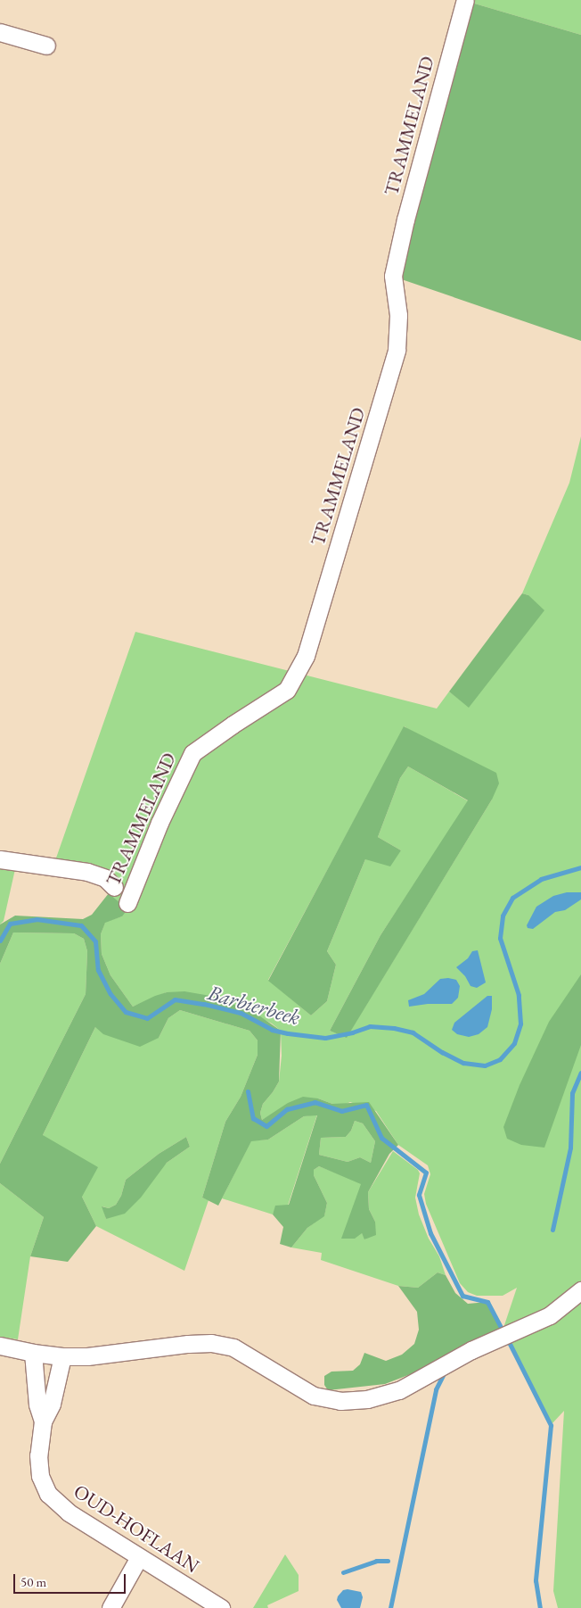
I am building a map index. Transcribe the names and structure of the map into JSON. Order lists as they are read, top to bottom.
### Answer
{
  "streets": {
    "street": ["TRAMMELAND", "OUD-HOFLAAN"]
  },
  "water": ["Barbierbeek"],
  "scale_bar": "50 m"
}
